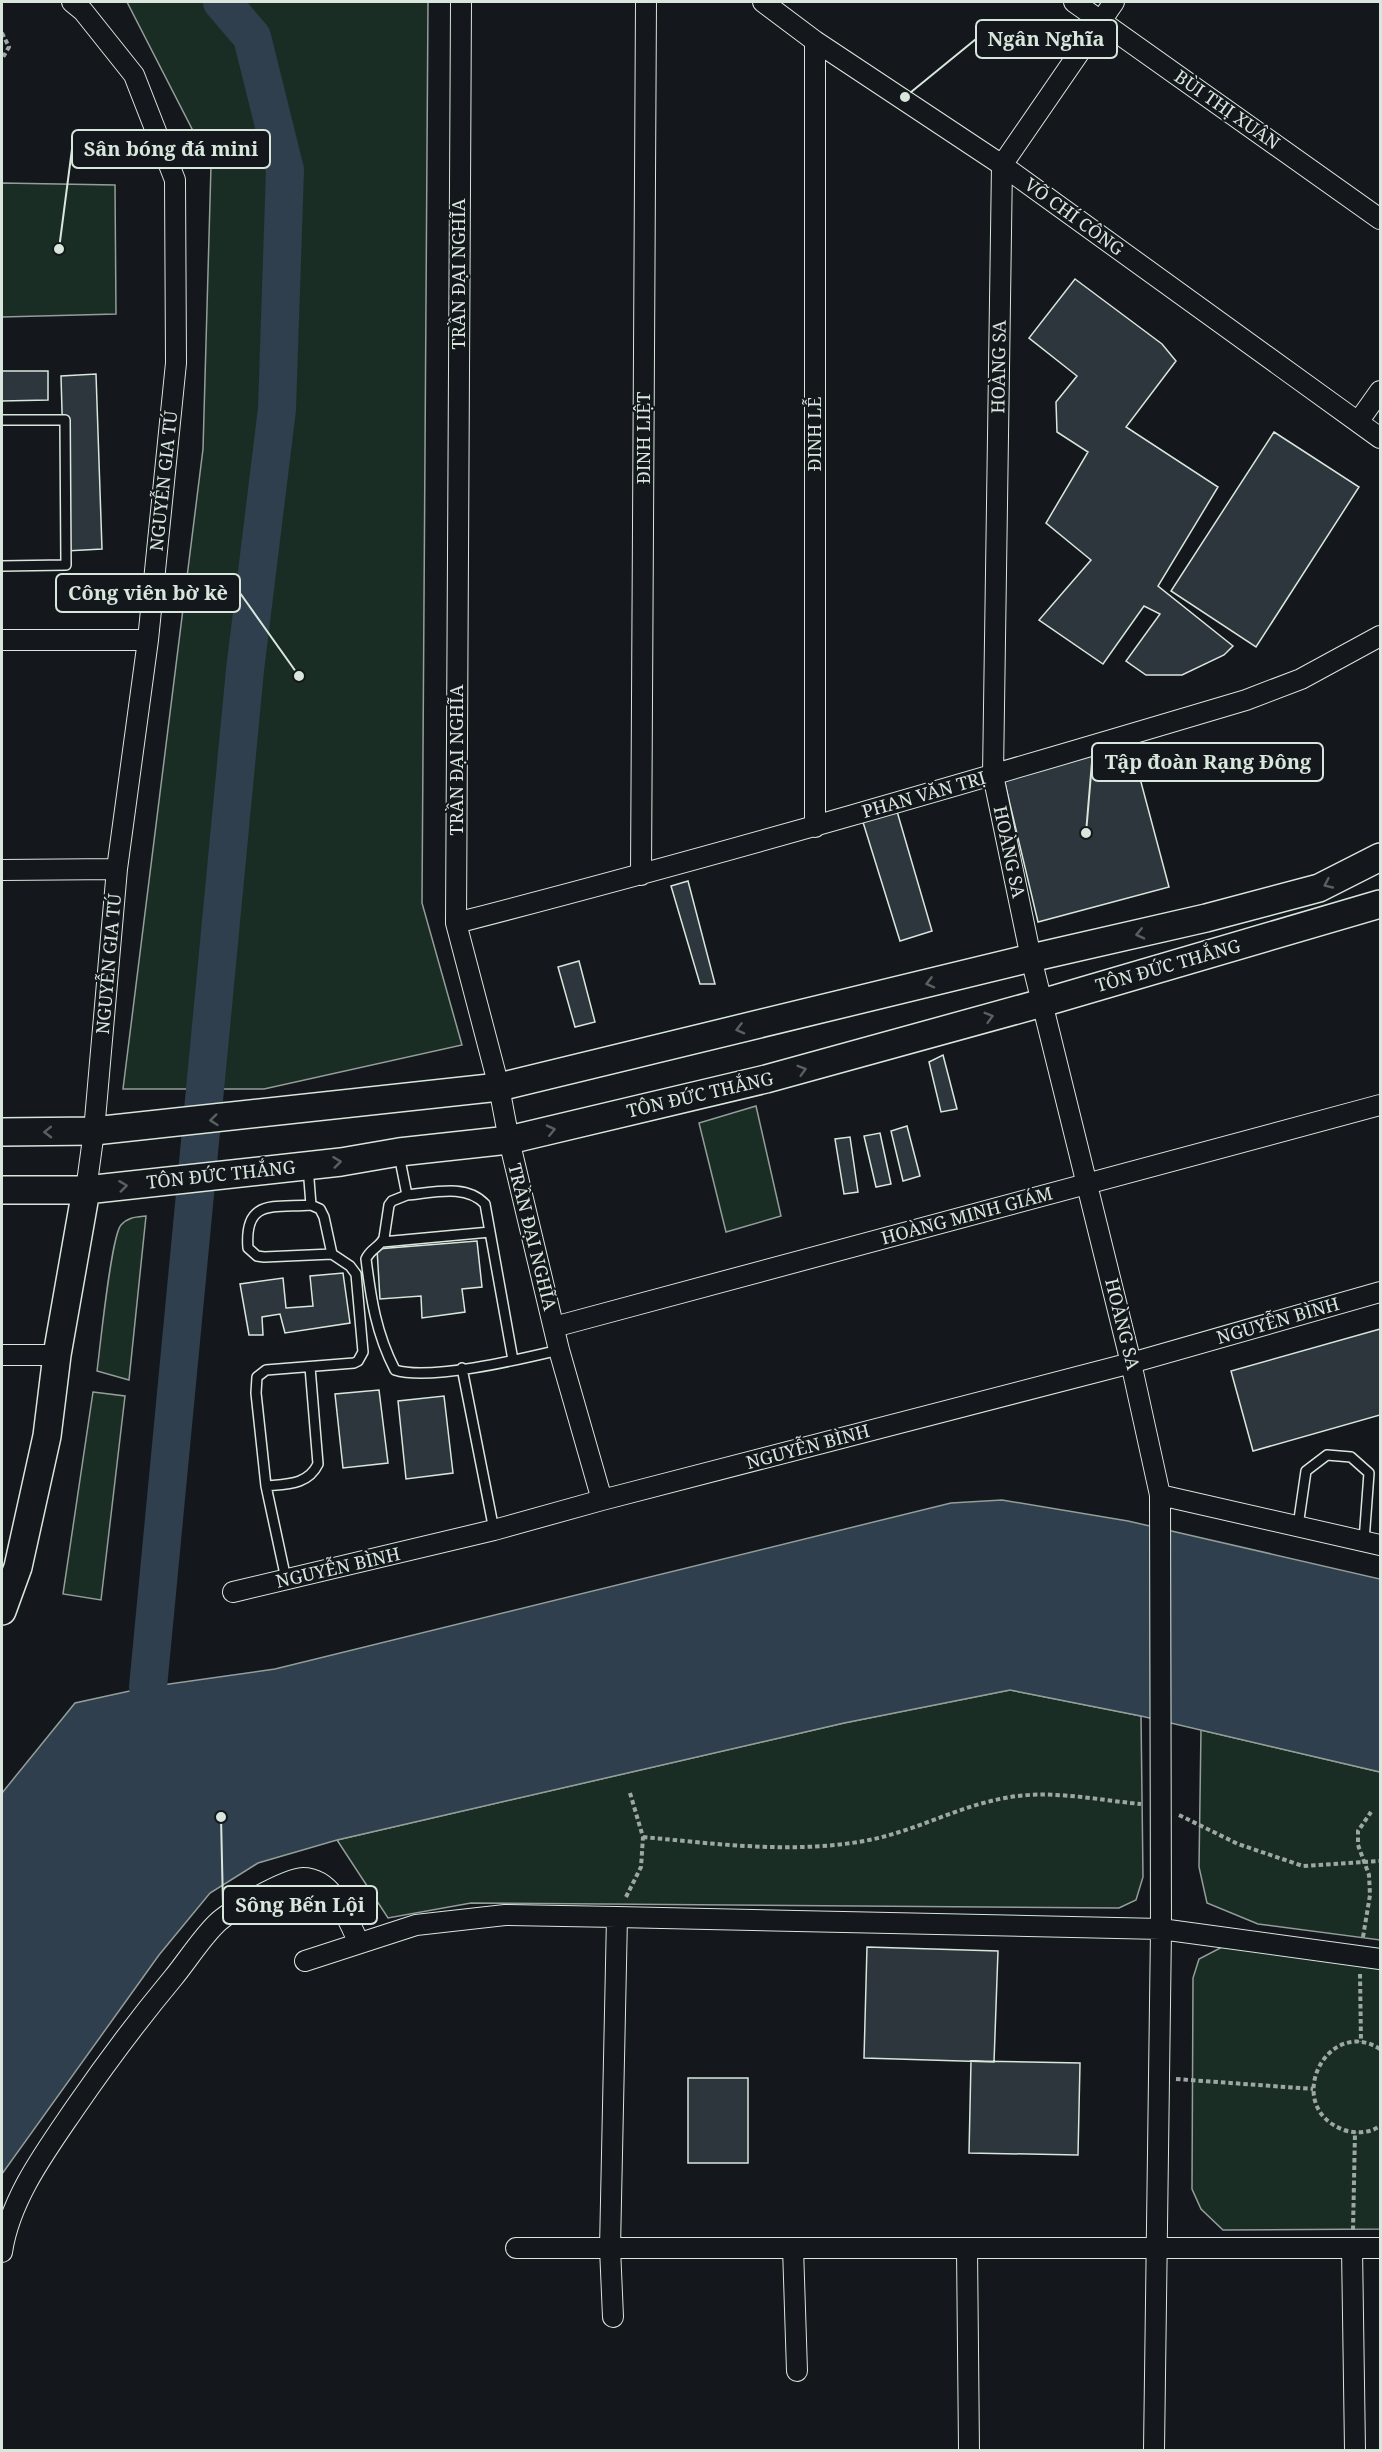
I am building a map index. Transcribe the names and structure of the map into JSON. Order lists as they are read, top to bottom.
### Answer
{
  "streets": {
    "main road": ["TÔN ĐỨC THẮNG"],
    "street": [
      "BÙI THỊ XUÂN",
      "VÕ CHÍ CÔNG",
      "TRẦN ĐẠI NGHĨA",
      "HOÀNG SA",
      "ĐINH LỄ",
      "ĐINH LIỆT",
      "NGUYỄN GIA TÚ",
      "PHAN VĂN TRỊ",
      "HOÀNG MINH GIÁM",
      "NGUYỄN BÌNH"
    ]
  },
  "crossings": [
    ["VÕ CHÍ CÔNG", "HOÀNG SA"],
    ["VÕ CHÍ CÔNG", "ĐINH LỄ"],
    ["TRẦN ĐẠI NGHĨA", "PHAN VĂN TRỊ"],
    ["TRẦN ĐẠI NGHĨA", "TÔN ĐỨC THẮNG"],
    ["TRẦN ĐẠI NGHĨA", "HOÀNG MINH GIÁM"],
    ["TRẦN ĐẠI NGHĨA", "NGUYỄN BÌNH"],
    ["HOÀNG SA", "PHAN VĂN TRỊ"],
    ["HOÀNG SA", "TÔN ĐỨC THẮNG"],
    ["HOÀNG SA", "HOÀNG MINH GIÁM"],
    ["HOÀNG SA", "NGUYỄN BÌNH"],
    ["ĐINH LỄ", "PHAN VĂN TRỊ"],
    ["ĐINH LIỆT", "PHAN VĂN TRỊ"],
    ["NGUYỄN GIA TÚ", "TÔN ĐỨC THẮNG"]
  ],
  "places": [
    "Ngân Nghĩa",
    "Sân bóng đá mini",
    "Công viên bờ kè",
    "Tập đoàn Rạng Đông",
    "Sông Bến Lội"
  ]
}
